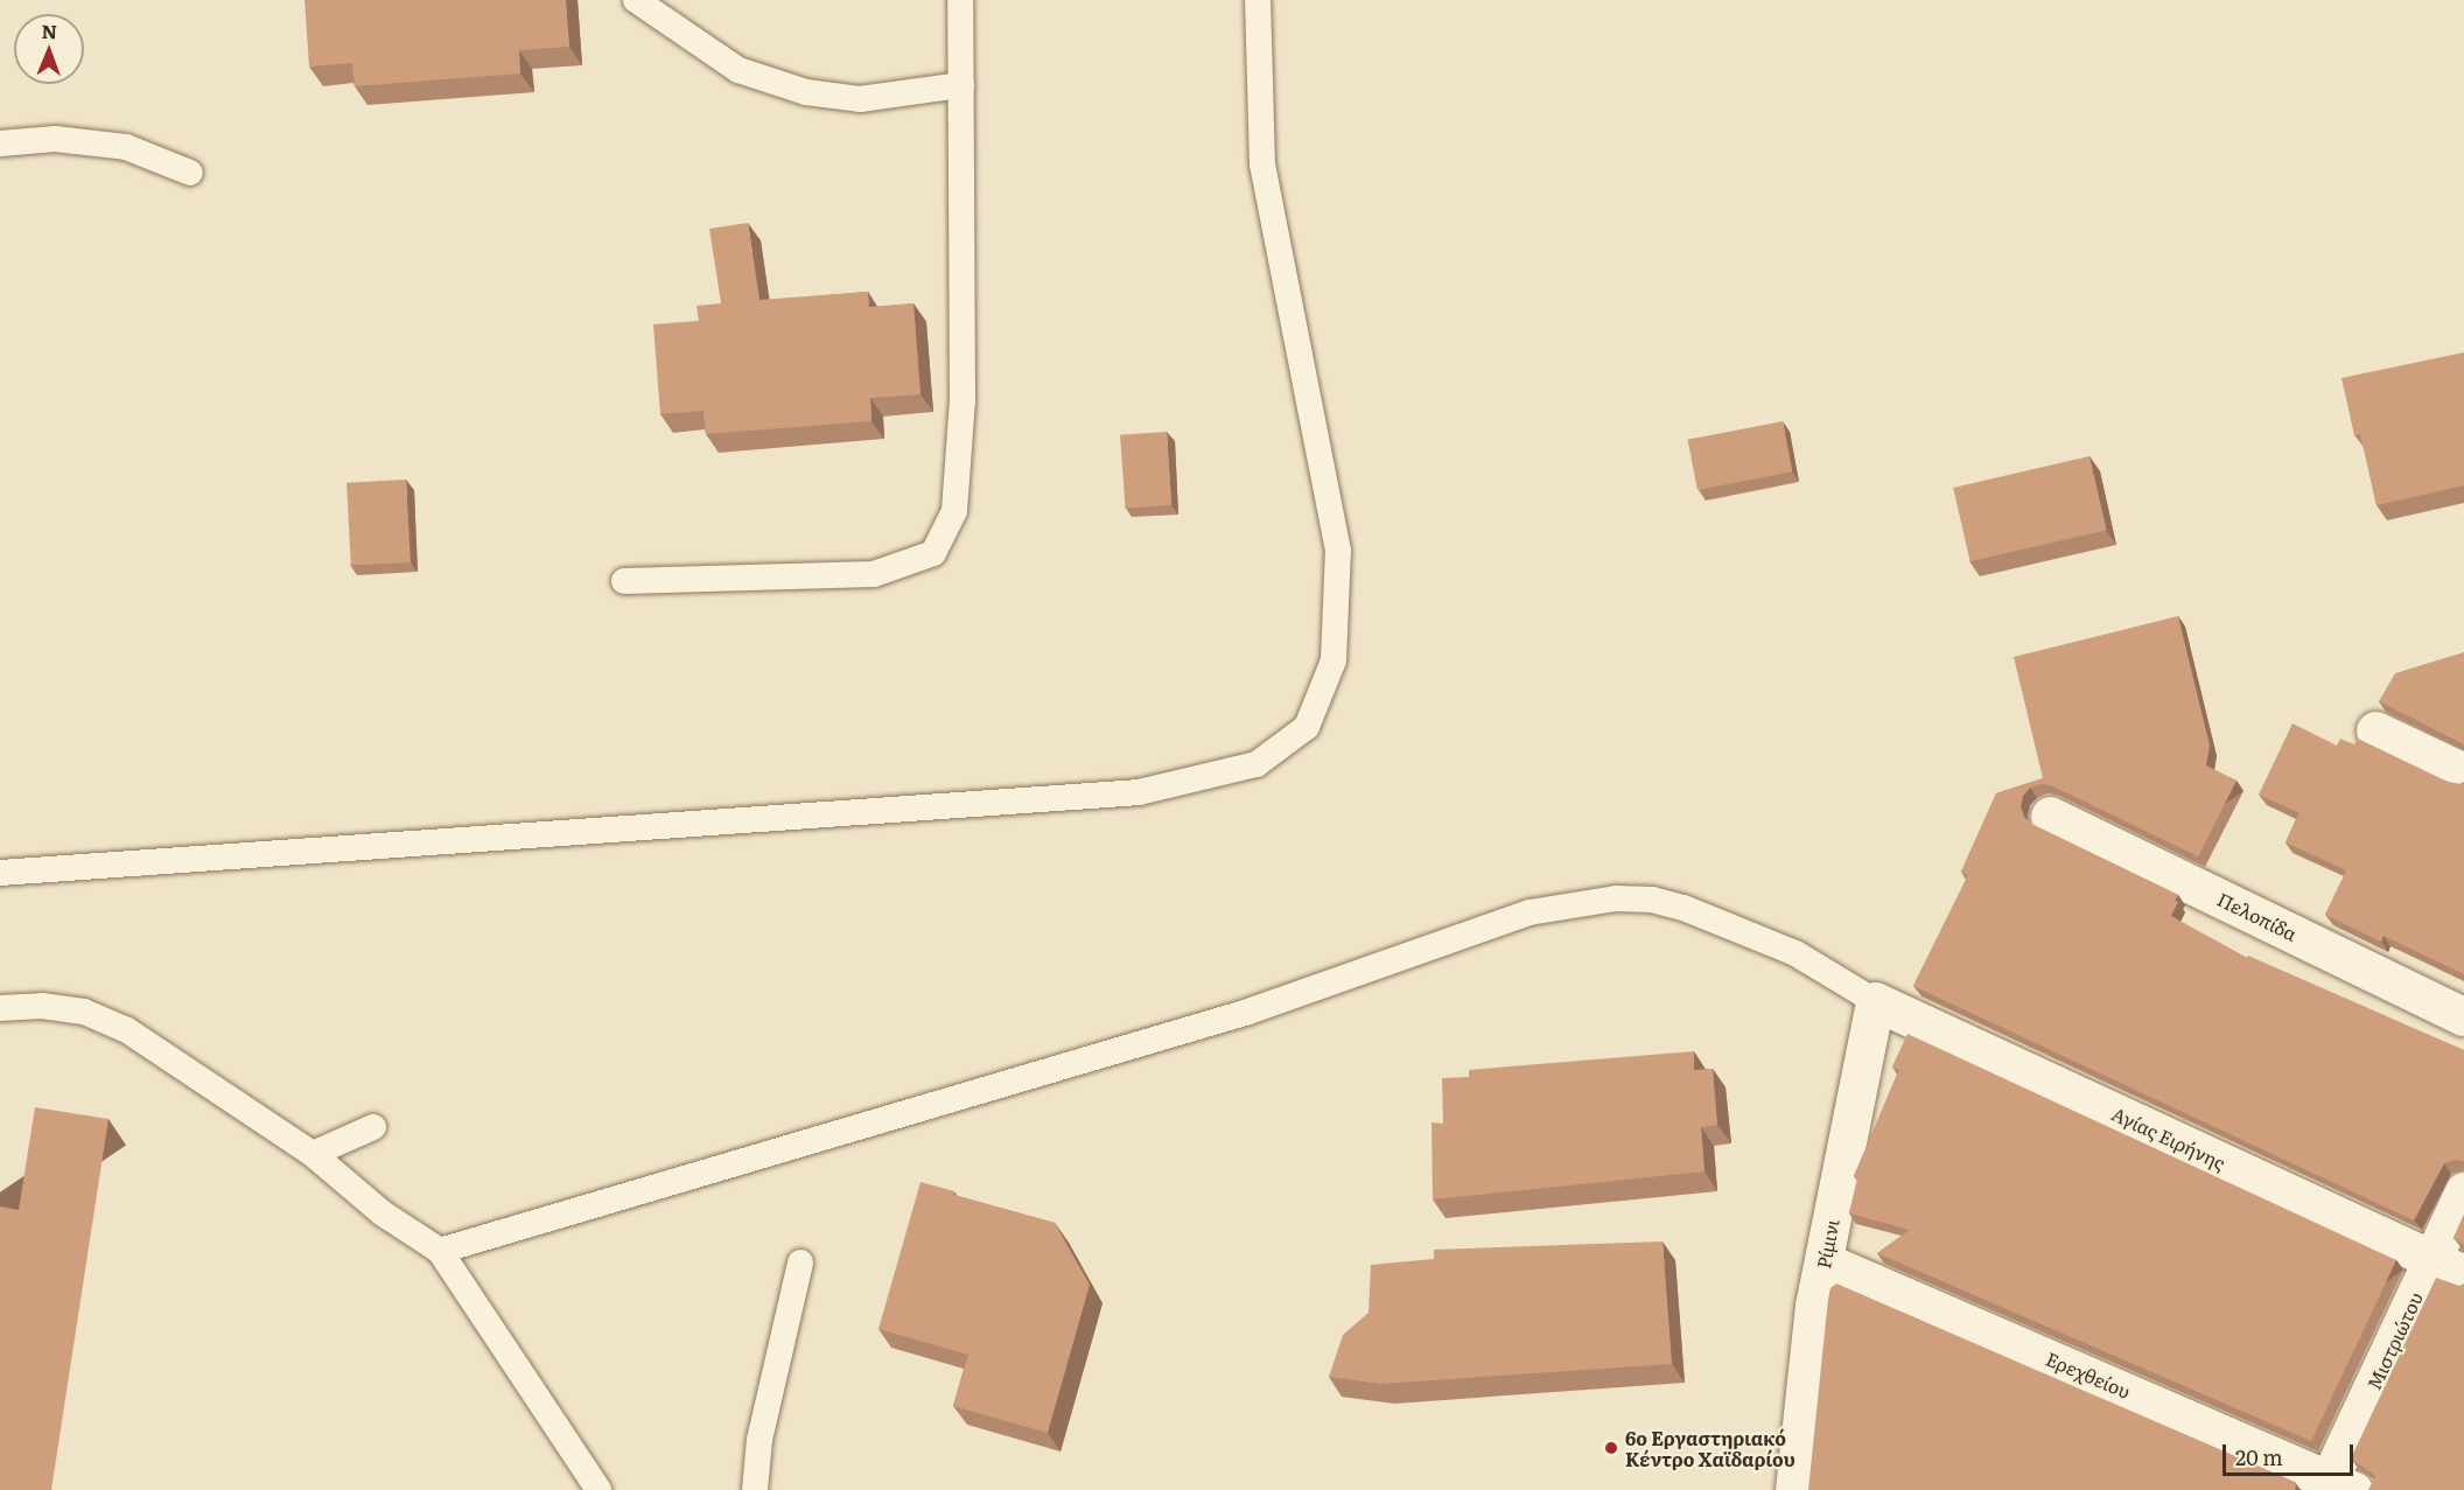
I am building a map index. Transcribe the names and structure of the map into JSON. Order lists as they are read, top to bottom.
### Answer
{
  "streets": {
    "street": [
      "Πελοπίδα",
      "Αγίας Ειρήνης",
      "Ρίμινι",
      "Μιστριώτου",
      "Ερεχθείου"
    ]
  },
  "crossings": [
    ["Αγίας Ειρήνης", "Ρίμινι"],
    ["Αγίας Ειρήνης", "Μιστριώτου"],
    ["Ρίμινι", "Ερεχθείου"],
    ["Μιστριώτου", "Ερεχθείου"]
  ],
  "places": ["6ο Εργαστηριακό Κέντρο Χαϊδαρίου"],
  "scale_bar": "20 m",
  "north": "top"
}
